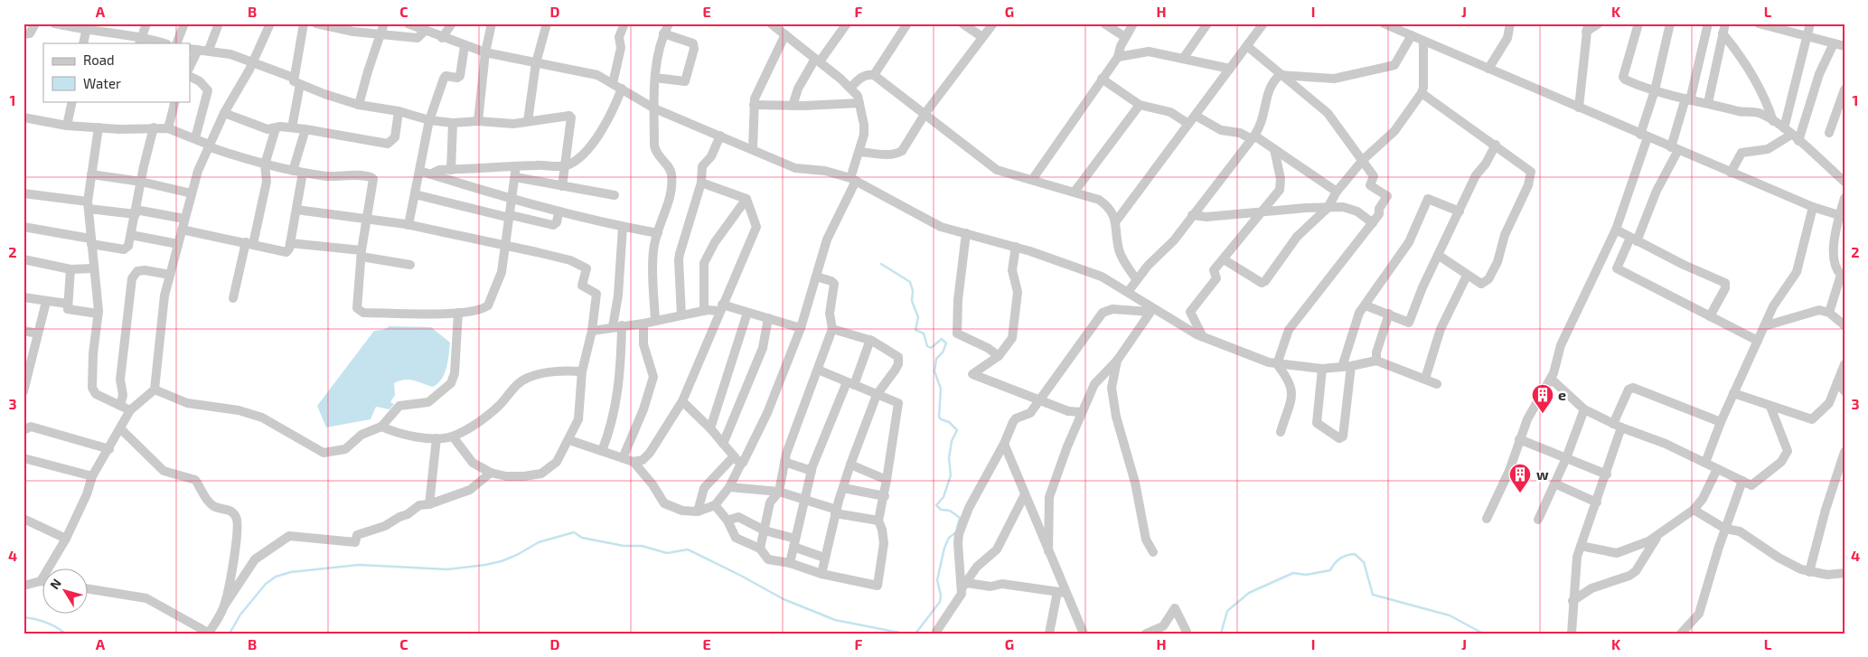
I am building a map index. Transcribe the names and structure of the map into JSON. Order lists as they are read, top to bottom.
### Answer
{
  "places": {
    "building": ["e", "w"]
  },
  "legend": ["Road", "Water"],
  "north": "top left",
  "grid": {
    "columns": [
      "A",
      "B",
      "C",
      "D",
      "E",
      "F",
      "G",
      "H",
      "I",
      "J",
      "K",
      "L"
    ],
    "rows": [
      "1",
      "2",
      "3",
      "4"
    ]
  }
}
